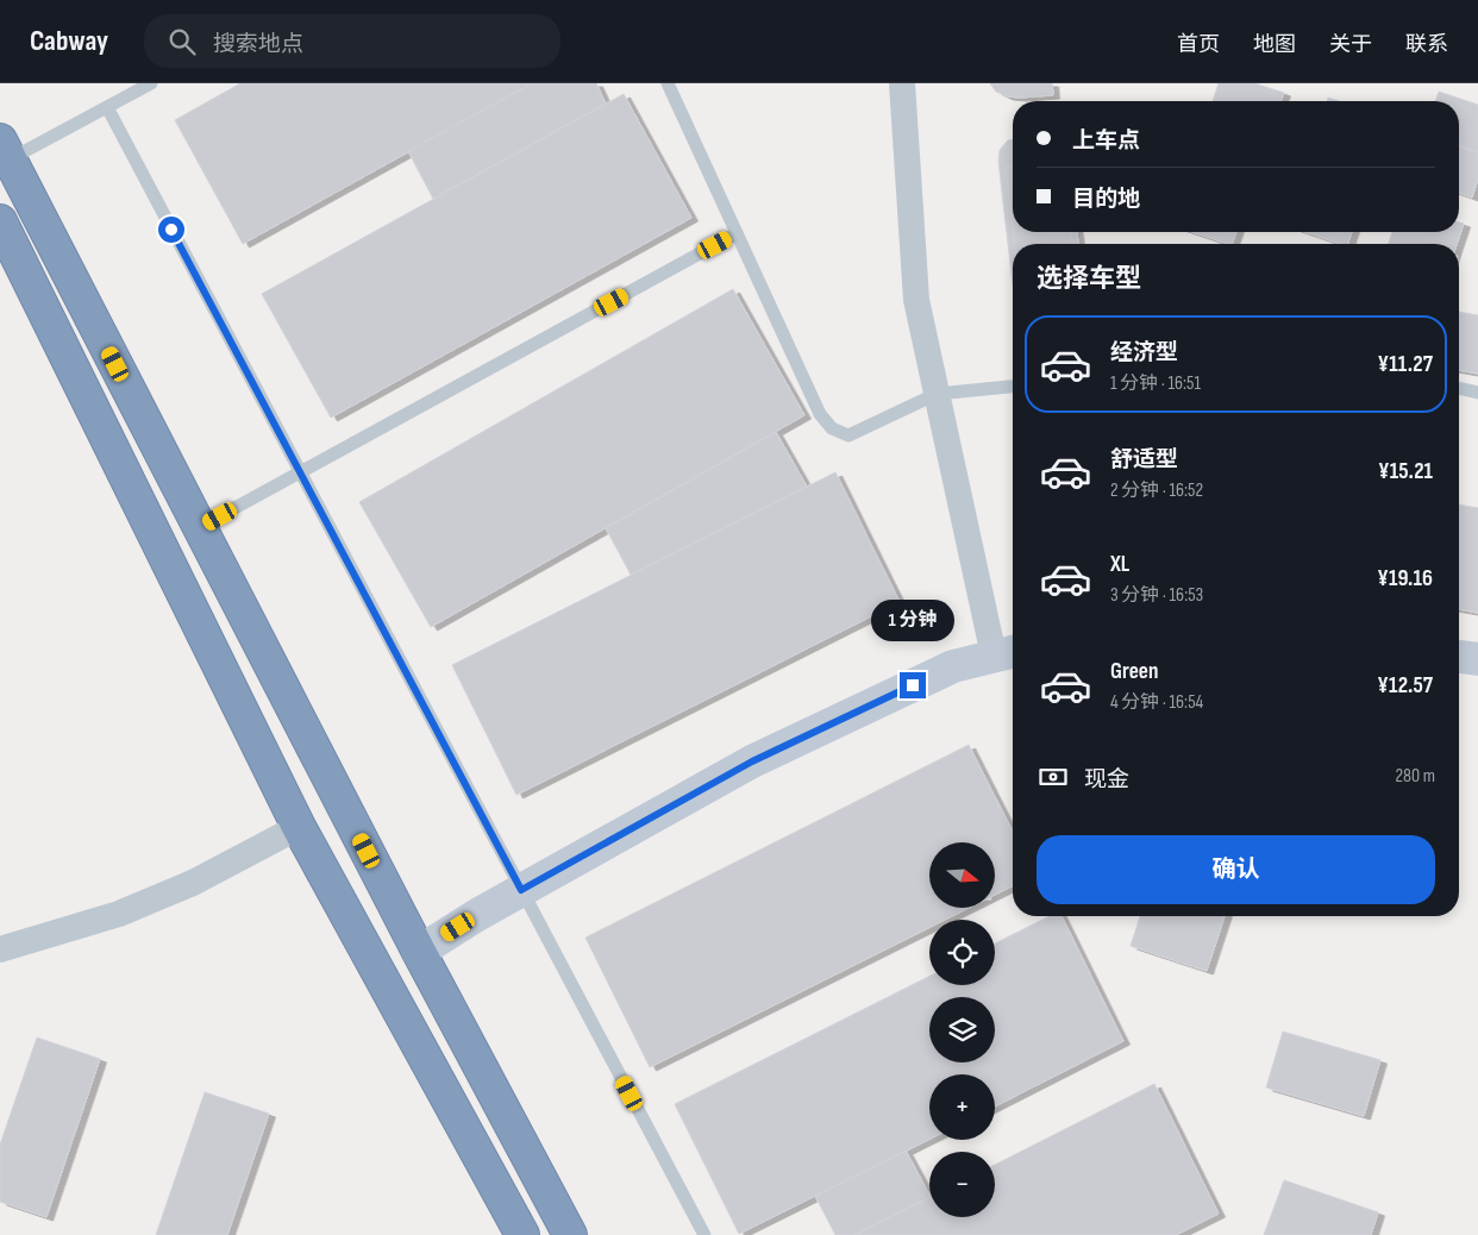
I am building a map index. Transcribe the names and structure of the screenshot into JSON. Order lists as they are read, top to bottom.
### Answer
{
  "north": "right",
  "page": {
    "header": "Cabway",
    "search": "搜索地点",
    "nav": [
      "首页",
      "地图",
      "关于",
      "联系"
    ],
    "banner": ["上车点", "目的地"],
    "heading": "选择车型",
    "list": [
      {
        "name": "经济型",
        "note": "1 分钟 · 16:51",
        "value": "¥11.27"
      },
      {
        "name": "舒适型",
        "note": "2 分钟 · 16:52",
        "value": "¥15.21"
      },
      {
        "name": "XL",
        "note": "3 分钟 · 16:53",
        "value": "¥19.16"
      },
      {
        "name": "Green",
        "note": "4 分钟 · 16:54",
        "value": "¥12.57"
      }
    ],
    "bubble": "1 分钟",
    "pay": ["现金", "280 m"],
    "buttons": "确认",
    "map_buttons": ["+", "−"]
  }
}
